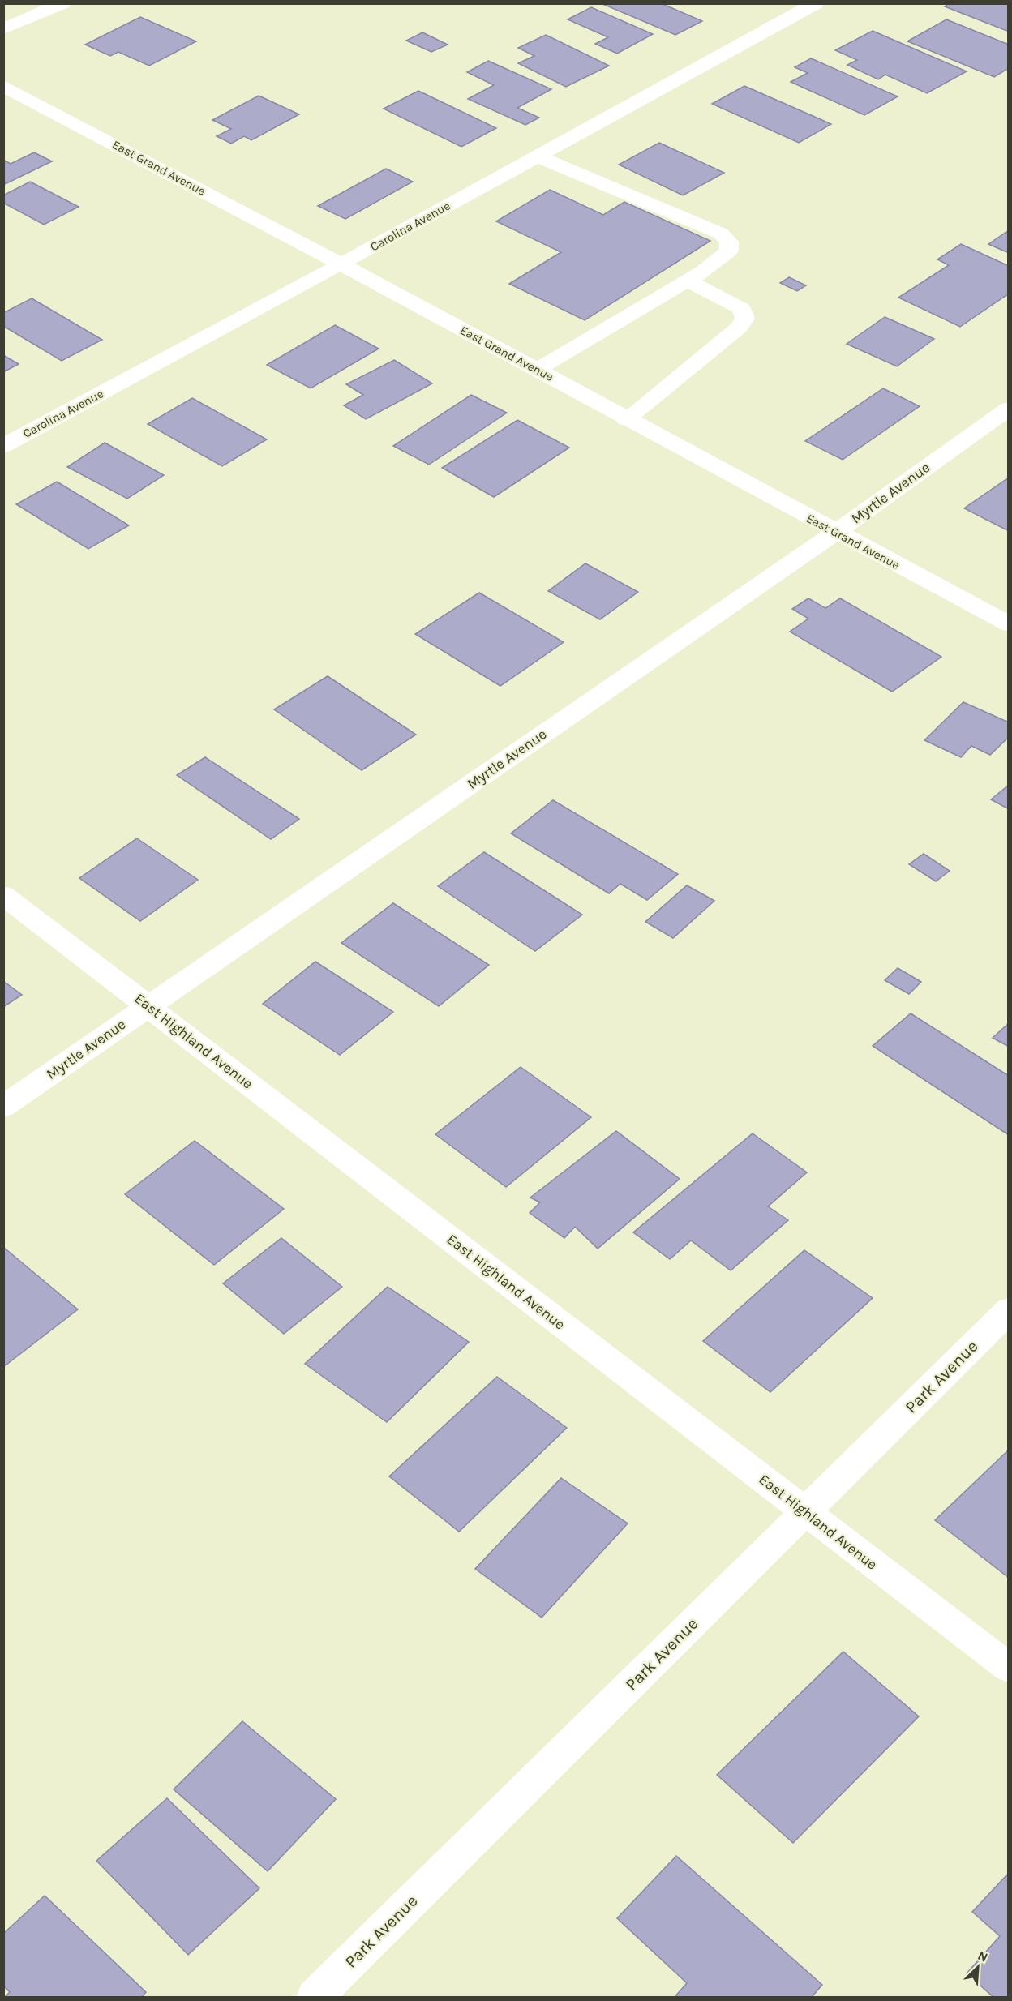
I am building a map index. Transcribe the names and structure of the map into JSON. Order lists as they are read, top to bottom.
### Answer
{
  "streets": {
    "street": [
      "East Grand Avenue",
      "Carolina Avenue",
      "Myrtle Avenue",
      "East Highland Avenue",
      "Park Avenue"
    ]
  },
  "crossings": [
    ["East Grand Avenue", "Carolina Avenue"],
    ["East Grand Avenue", "Myrtle Avenue"],
    ["Myrtle Avenue", "East Highland Avenue"],
    ["East Highland Avenue", "Park Avenue"]
  ],
  "north": "top right"
}
